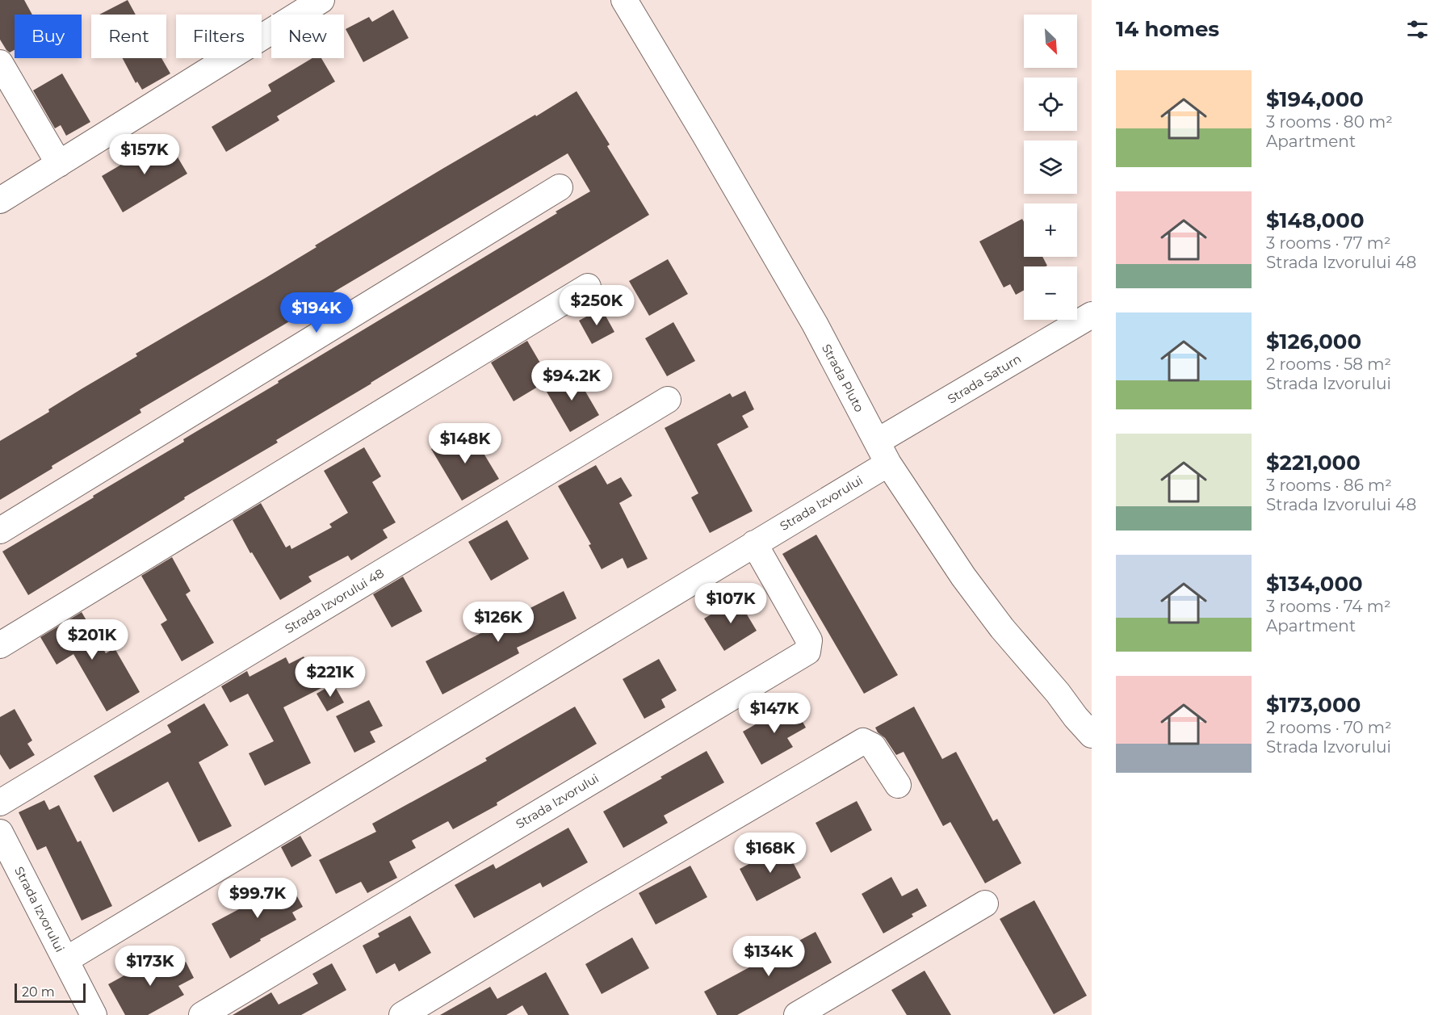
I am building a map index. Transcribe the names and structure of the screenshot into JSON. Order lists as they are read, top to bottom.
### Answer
{
  "streets": {
    "street": [
      "Strada Pluto",
      "Strada Saturn",
      "Strada Izvorului",
      "Strada Izvorului 48"
    ]
  },
  "crossings": [
    ["Strada Pluto", "Strada Saturn"],
    ["Strada Pluto", "Strada Izvorului"],
    ["Strada Saturn", "Strada Izvorului"]
  ],
  "scale_bar": "20 m",
  "north": "bottom right",
  "page": {
    "heading": "14 homes",
    "map_buttons": ["+", "−"],
    "chip": [
      "Buy",
      "Rent",
      "Filters",
      "New"
    ],
    "list": [
      {
        "name": "$194,000",
        "note": "3 rooms · 80 m² · Apartment"
      },
      {
        "name": "$148,000",
        "note": "3 rooms · 77 m² · Strada Izvorului 48"
      },
      {
        "name": "$126,000",
        "note": "2 rooms · 58 m² · Strada Izvorului"
      },
      {
        "name": "$221,000",
        "note": "3 rooms · 86 m² · Strada Izvorului 48"
      },
      {
        "name": "$134,000",
        "note": "3 rooms · 74 m² · Apartment"
      },
      {
        "name": "$173,000",
        "note": "2 rooms · 70 m² · Strada Izvorului"
      }
    ],
    "price": [
      "$157K",
      "$250K",
      "$194K",
      "$94.2K",
      "$148K",
      "$107K",
      "$126K",
      "$201K",
      "$221K",
      "$147K",
      "$168K",
      "$99.7K",
      "$134K",
      "$173K"
    ],
    "scale": "20 m"
  }
}
